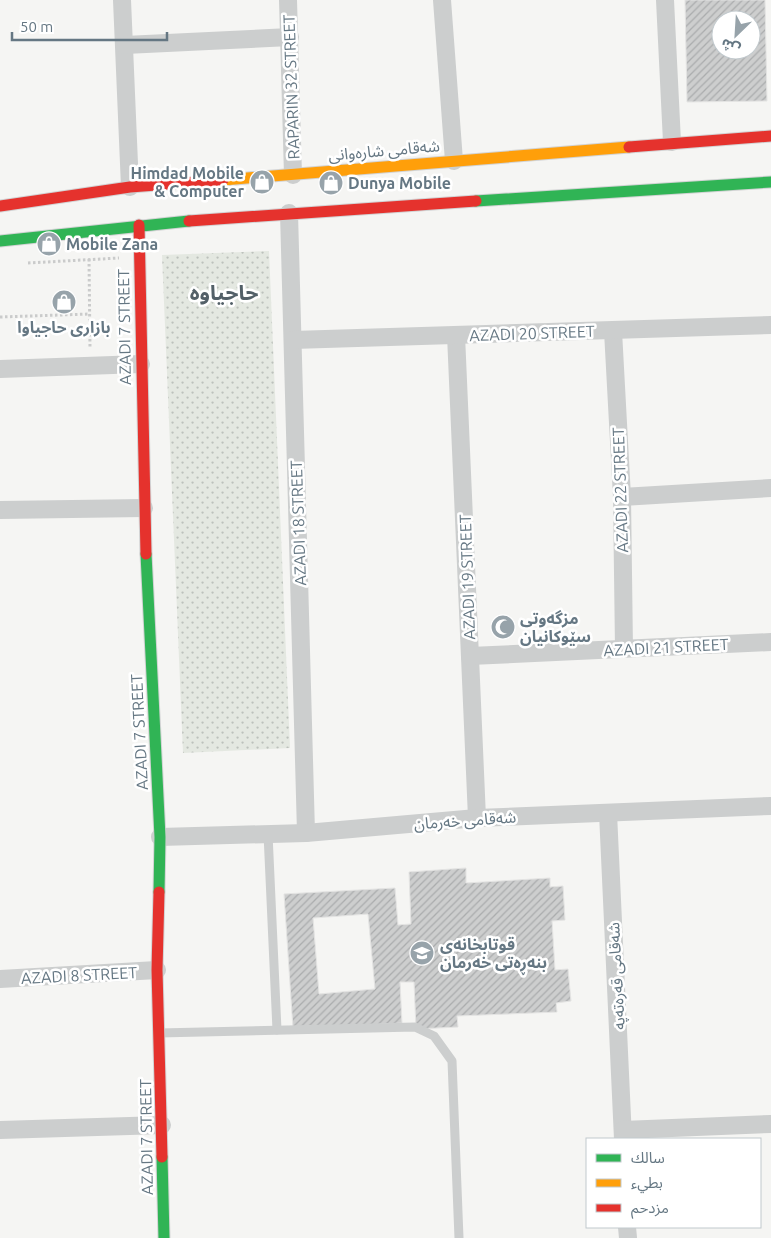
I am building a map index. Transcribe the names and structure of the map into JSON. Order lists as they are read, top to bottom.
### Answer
{
  "streets": {
    "main road": ["شەقامی شارەوانی", "AZADI 7 STREET"],
    "street": [
      "RAPARIN 32 STREET",
      "AZADI 20 STREET",
      "AZADI 22 STREET",
      "AZADI 18 STREET",
      "AZADI 19 STREET",
      "AZADI 21 STREET",
      "شەقامی خەرمان",
      "AZADI 8 STREET",
      "شەقامی قەرەتەپە"
    ]
  },
  "crossings": [
    ["RAPARIN 32 STREET", "شەقامی شارەوانی"],
    ["AZADI 7 STREET", "شەقامی خەرمان"],
    ["AZADI 7 STREET", "AZADI 8 STREET"],
    ["AZADI 20 STREET", "AZADI 22 STREET"],
    ["AZADI 20 STREET", "AZADI 18 STREET"],
    ["AZADI 20 STREET", "AZADI 19 STREET"],
    ["AZADI 22 STREET", "AZADI 21 STREET"],
    ["AZADI 18 STREET", "شەقامی خەرمان"],
    ["AZADI 19 STREET", "AZADI 21 STREET"],
    ["AZADI 19 STREET", "شەقامی خەرمان"],
    ["شەقامی خەرمان", "شەقامی قەرەتەپە"]
  ],
  "districts": ["حاجیاوە"],
  "places": {
    "shop": [
      "Himdad Mobile & Computer",
      "Dunya Mobile",
      "Mobile Zana",
      "بازاری حاجیاوا"
    ],
    "mosque": ["مزگەوتی سێوکانیان"],
    "school or university": ["قوتابخانەی بنەڕەتی خەرمان"]
  },
  "legend": ["سالك", "بطيء", "مزدحم"],
  "scale_bar": "50 m",
  "north": "bottom left"
}
